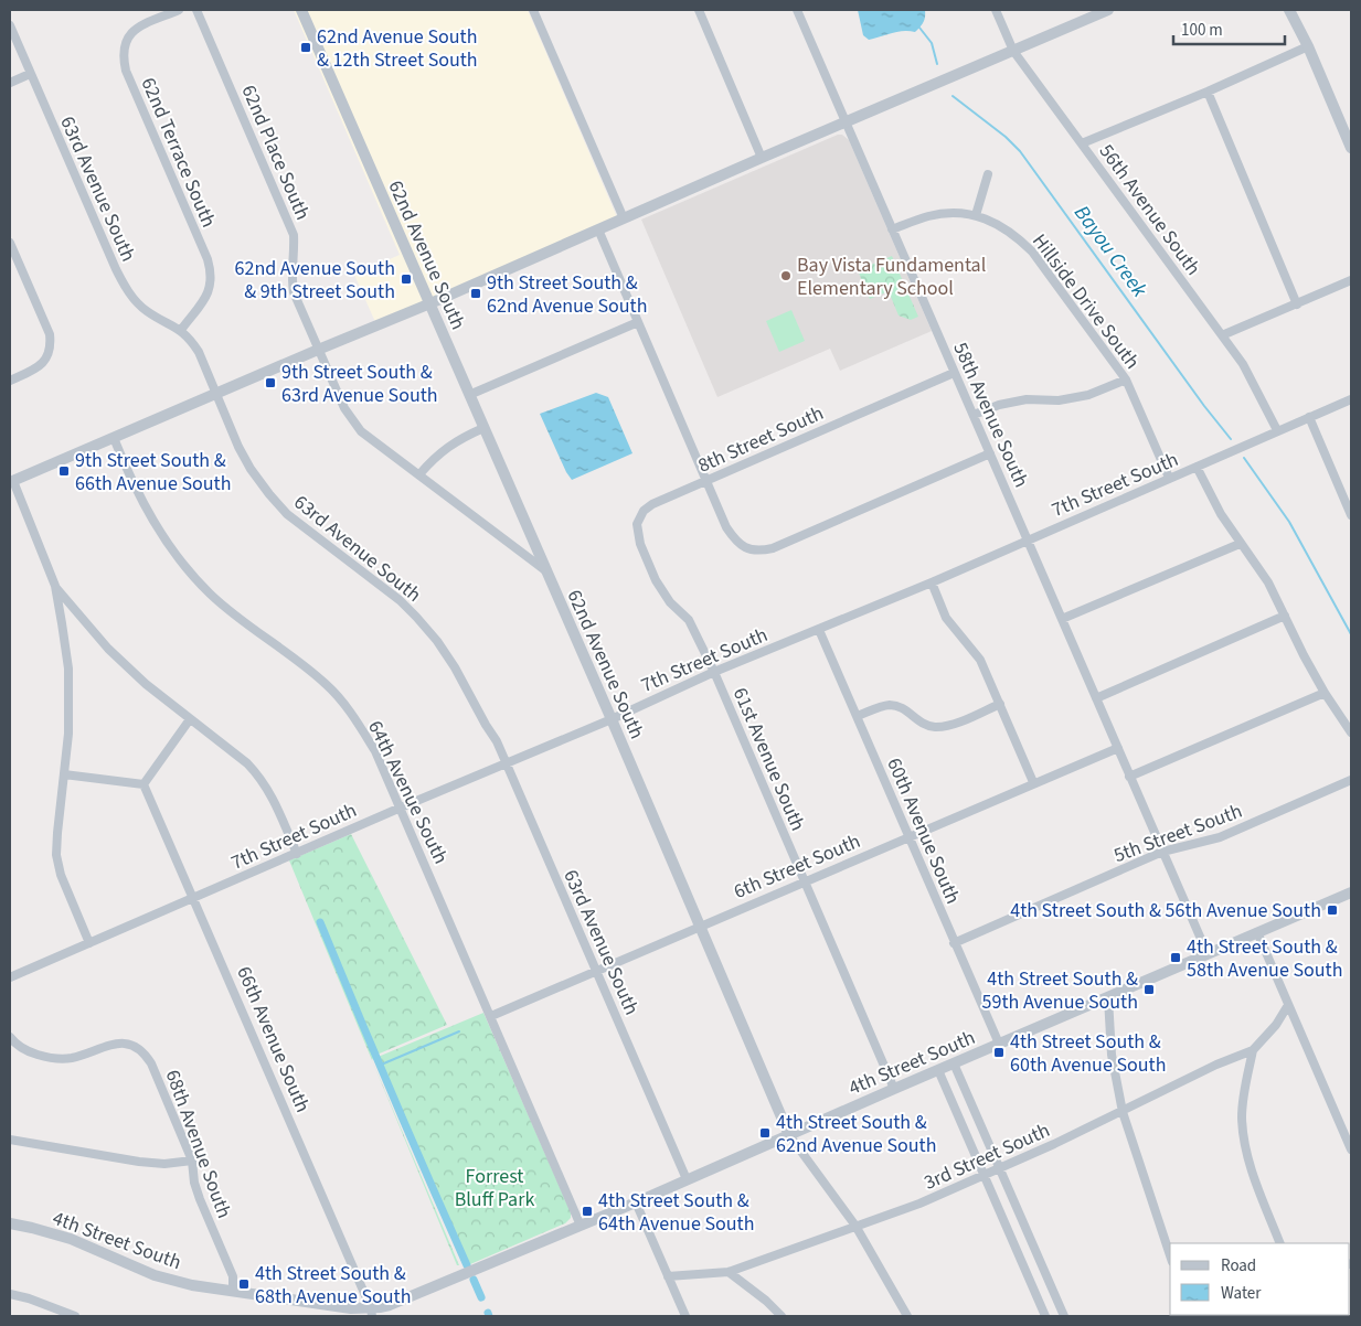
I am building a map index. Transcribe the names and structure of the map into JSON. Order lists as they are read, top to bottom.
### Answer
{
  "streets": {
    "street": [
      "62nd Terrace South",
      "62nd Place South",
      "63rd Avenue South",
      "56th Avenue South",
      "62nd Avenue South",
      "Hillside Drive South",
      "58th Avenue South",
      "8th Street South",
      "7th Street South",
      "61st Avenue South",
      "64th Avenue South",
      "60th Avenue South",
      "5th Street South",
      "6th Street South",
      "66th Avenue South",
      "4th Street South",
      "68th Avenue South",
      "3rd Street South"
    ]
  },
  "crossings": [
    ["62nd Terrace South", "63rd Avenue South"],
    ["62nd Place South", "62nd Avenue South"],
    ["63rd Avenue South", "7th Street South"],
    ["63rd Avenue South", "6th Street South"],
    ["63rd Avenue South", "4th Street South"],
    ["56th Avenue South", "7th Street South"],
    ["62nd Avenue South", "7th Street South"],
    ["62nd Avenue South", "6th Street South"],
    ["62nd Avenue South", "4th Street South"],
    ["62nd Avenue South", "3rd Street South"],
    ["Hillside Drive South", "58th Avenue South"],
    ["Hillside Drive South", "7th Street South"],
    ["58th Avenue South", "8th Street South"],
    ["58th Avenue South", "7th Street South"],
    ["58th Avenue South", "5th Street South"],
    ["58th Avenue South", "6th Street South"],
    ["58th Avenue South", "4th Street South"],
    ["8th Street South", "61st Avenue South"],
    ["7th Street South", "61st Avenue South"],
    ["7th Street South", "64th Avenue South"],
    ["7th Street South", "60th Avenue South"],
    ["7th Street South", "66th Avenue South"],
    ["61st Avenue South", "6th Street South"],
    ["61st Avenue South", "4th Street South"],
    ["64th Avenue South", "6th Street South"],
    ["64th Avenue South", "4th Street South"],
    ["60th Avenue South", "5th Street South"],
    ["60th Avenue South", "6th Street South"],
    ["60th Avenue South", "4th Street South"],
    ["66th Avenue South", "4th Street South"],
    ["4th Street South", "68th Avenue South"]
  ],
  "water": ["Bayou Creek"],
  "parks": ["Forrest Bluff Park"],
  "places": {
    "transit": [
      "62nd Avenue South & 12th Street South",
      "62nd Avenue South & 9th Street South",
      "9th Street South & 62nd Avenue South",
      "9th Street South & 63rd Avenue South",
      "9th Street South & 66th Avenue South",
      "4th Street South & 56th Avenue South",
      "4th Street South & 58th Avenue South",
      "4th Street South & 59th Avenue South",
      "4th Street South & 60th Avenue South",
      "4th Street South & 62nd Avenue South",
      "4th Street South & 64th Avenue South",
      "4th Street South & 68th Avenue South"
    ],
    "other": ["Bay Vista Fundamental Elementary School"]
  },
  "legend": ["Road", "Water"],
  "scale_bar": "100 m"
}
